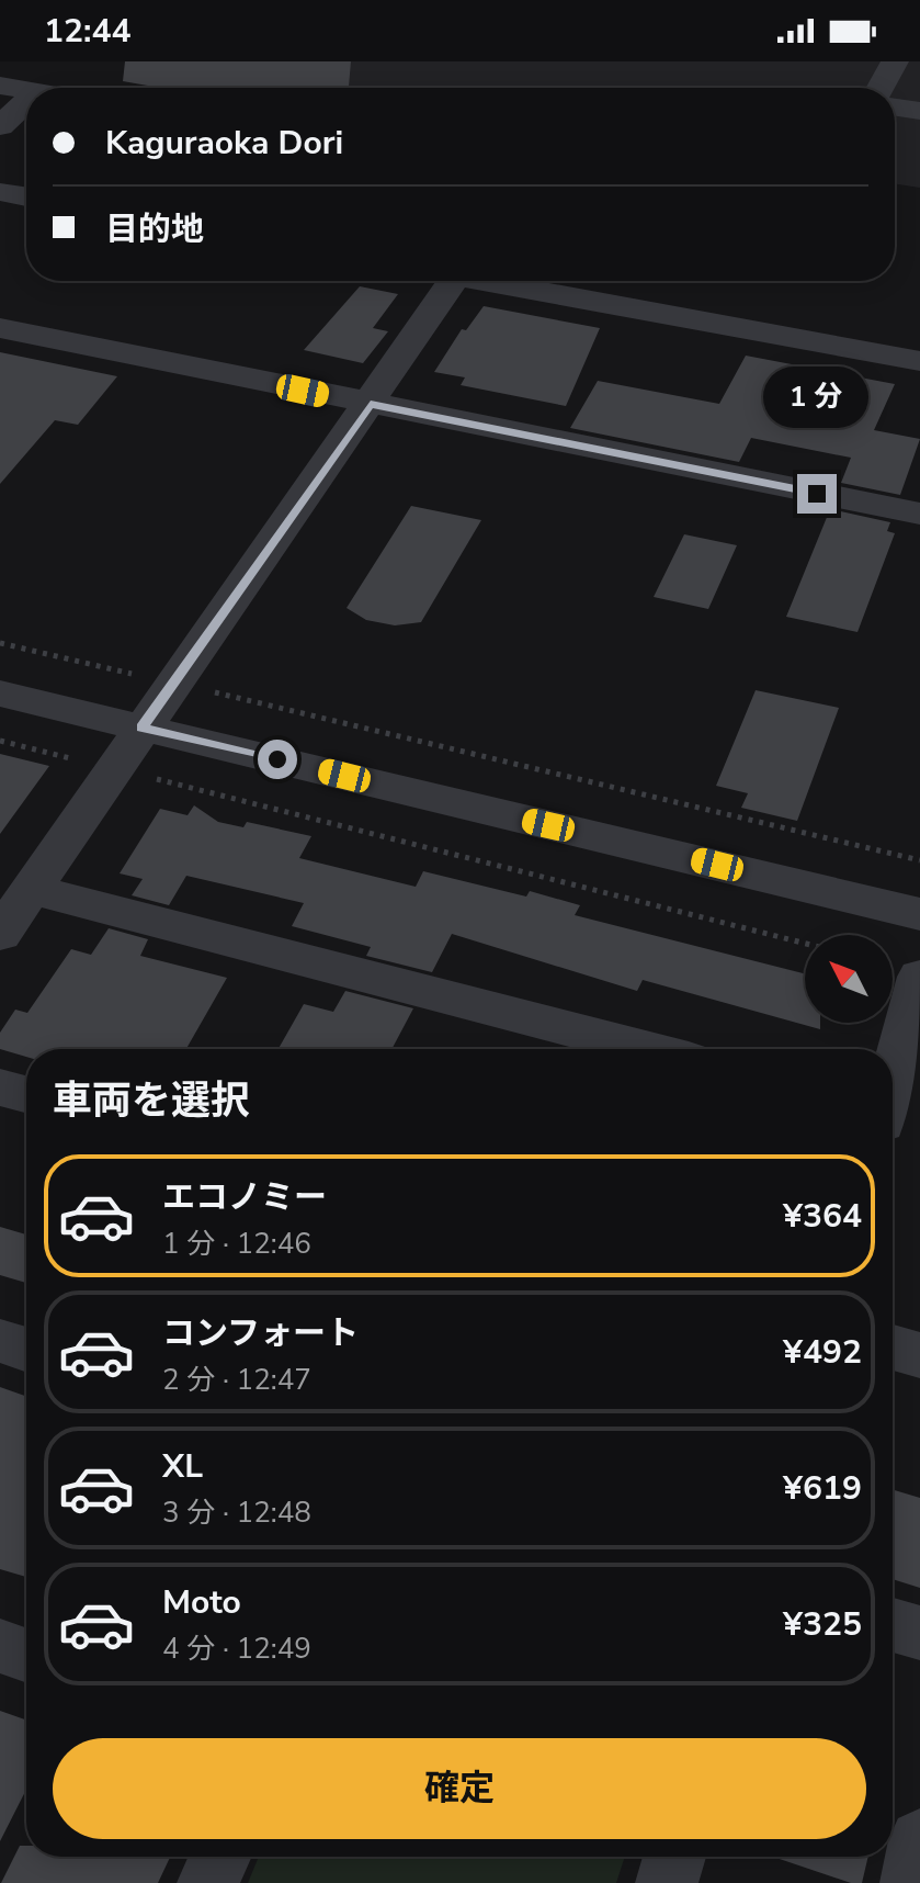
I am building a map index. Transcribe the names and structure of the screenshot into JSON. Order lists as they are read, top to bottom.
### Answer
{
  "north": "top left",
  "page": {
    "status": "12:44",
    "banner": ["Kaguraoka Dori", "目的地"],
    "bubble": "1 分",
    "heading": "車両を選択",
    "list": [
      {
        "name": "エコノミー",
        "note": "1 分 · 12:46",
        "value": "¥364"
      },
      {
        "name": "コンフォート",
        "note": "2 分 · 12:47",
        "value": "¥492"
      },
      {
        "name": "XL",
        "note": "3 分 · 12:48",
        "value": "¥619"
      },
      {
        "name": "Moto",
        "note": "4 分 · 12:49",
        "value": "¥325"
      }
    ],
    "buttons": "確定"
  }
}
